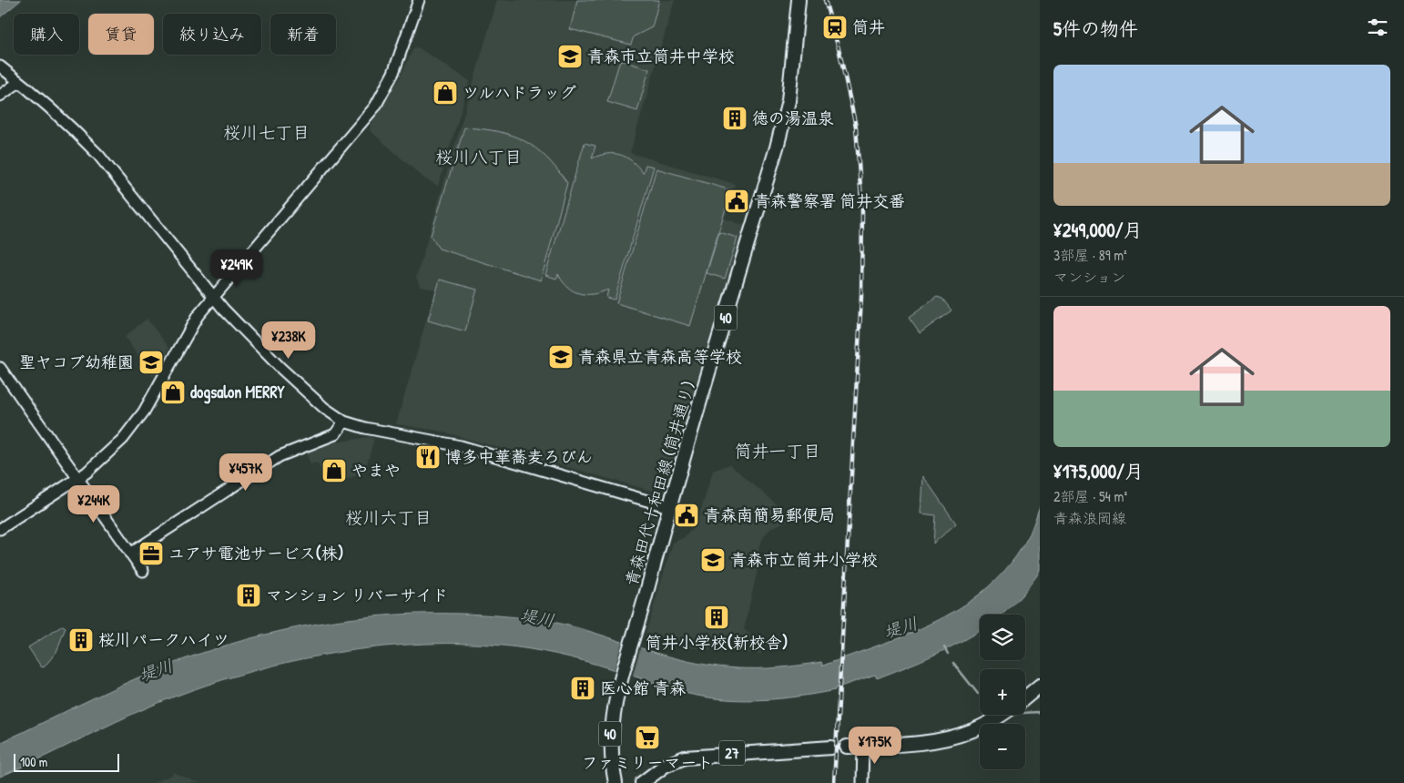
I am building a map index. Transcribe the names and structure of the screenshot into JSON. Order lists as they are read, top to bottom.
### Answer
{
  "streets": {
    "main road": ["40", "青森田代十和田線 (筒井通り)", "27"]
  },
  "districts": [
    "桜川七丁目",
    "桜川八丁目",
    "筒井一丁目",
    "桜川六丁目"
  ],
  "water": ["堤川"],
  "places": {
    "station": ["筒井"],
    "school or university": [
      "青森市立筒井中学校",
      "青森県立青森高等学校",
      "聖ヤコブ幼稚園",
      "青森市立筒井小学校"
    ],
    "shop": ["ツルハドラッグ", "dogsalon MERRY", "やまや"],
    "building": [
      "徳の湯温泉",
      "マンション リバーサイド",
      "筒井小学校(新校舎)",
      "桜川パークハイツ",
      "医心館 青森"
    ],
    "public building": ["青森警察署 筒井交番", "青森南簡易郵便局"],
    "restaurant": ["博多中華蕎麦ろびん"],
    "office": ["ユアサ電池サービス(株)"],
    "supermarket": ["ファミリーマート"]
  },
  "scale_bar": "100 m",
  "page": {
    "heading": "5件の物件",
    "chip": [
      "購入",
      "賃貸",
      "絞り込み",
      "新着"
    ],
    "list": [
      {
        "name": "¥249,000/月",
        "note": "3部屋 · 89 m² · マンション"
      },
      {
        "name": "¥175,000/月",
        "note": "2部屋 · 54 m² · 青森浪岡線"
      }
    ],
    "price": [
      "¥249K",
      "¥238K",
      "¥457K",
      "¥244K",
      "¥175K"
    ],
    "map_buttons": ["+", "−"],
    "scale": "100 m"
  }
}
